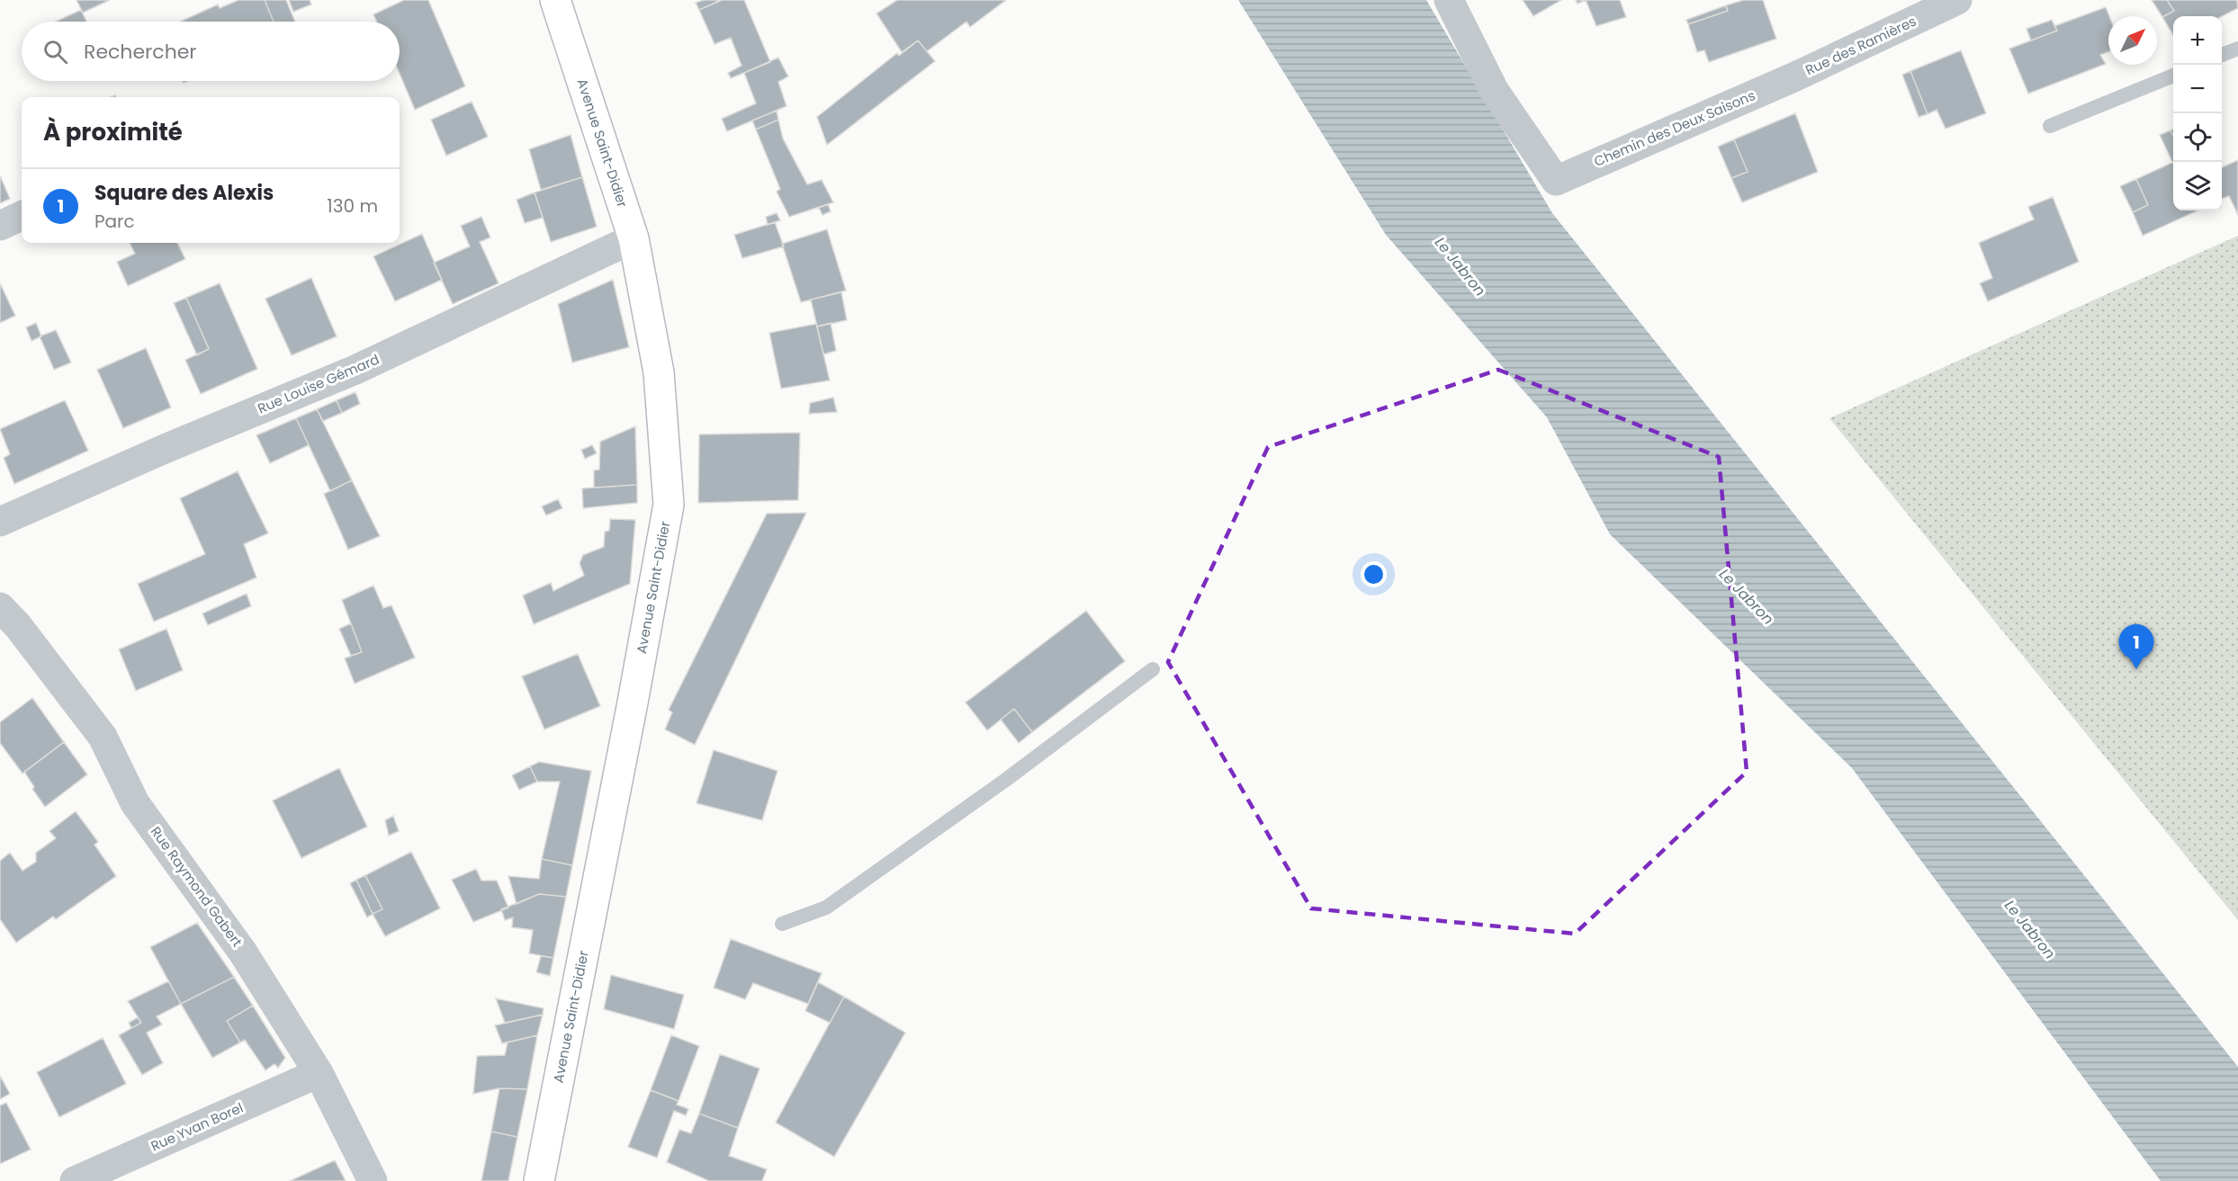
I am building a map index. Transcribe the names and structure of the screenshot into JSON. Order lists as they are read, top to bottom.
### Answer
{
  "streets": {
    "street": [
      "Rue des Ramières",
      "Chemin des Deux Saisons",
      "Avenue Saint-Didier",
      "Rue Louise Gémard",
      "Rue Raymond Gabert",
      "Rue Yvan Borel"
    ]
  },
  "crossings": [
    ["Rue des Ramières", "Chemin des Deux Saisons"],
    ["Avenue Saint-Didier", "Rue Louise Gémard"],
    ["Rue Raymond Gabert", "Rue Yvan Borel"]
  ],
  "water": ["Le Jabron"],
  "north": "top right",
  "page": {
    "map_buttons": ["+", "−"],
    "search": "Rechercher",
    "heading": "À proximité",
    "list": [
      {
        "mark": "1",
        "name": "Square des Alexis",
        "note": "Parc",
        "value": "130 m"
      }
    ],
    "pins": "1"
  }
}
